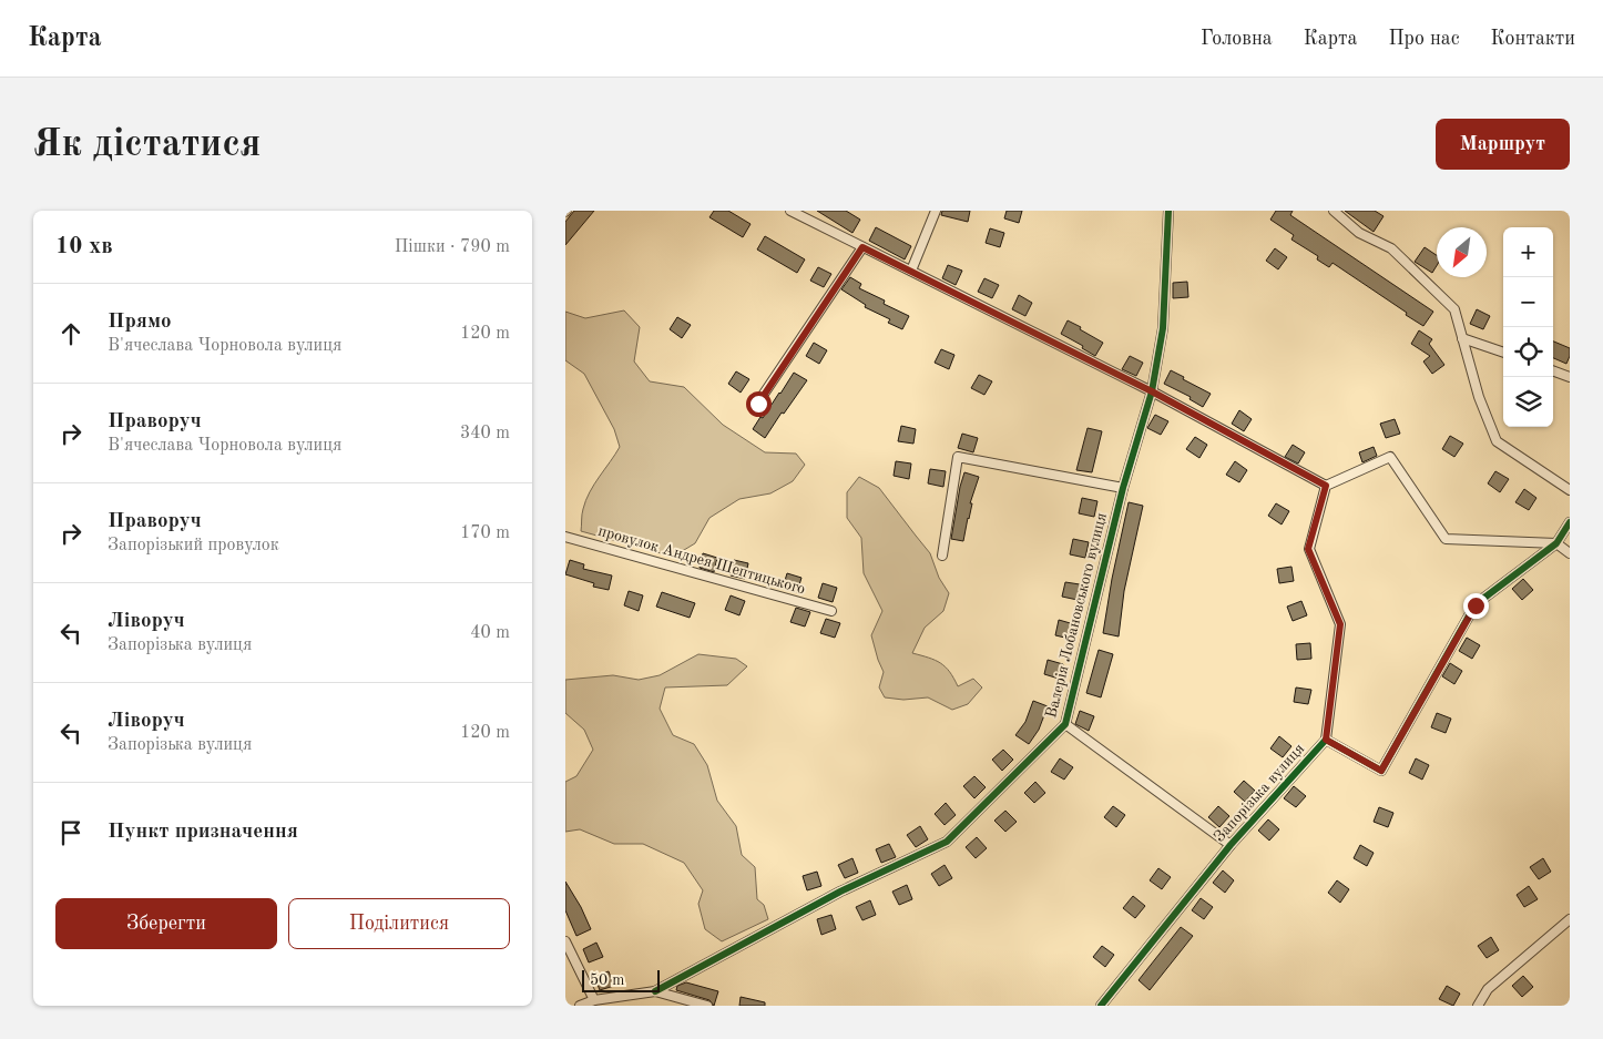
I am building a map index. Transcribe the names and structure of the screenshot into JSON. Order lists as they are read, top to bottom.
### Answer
{
  "streets": {
    "street": ["провулок Андрея Шептицького", "Валерія Лобановського вулиця", "Запорізька вулиця"]
  },
  "scale_bar": "50 m",
  "north": "bottom left",
  "page": {
    "header": "Карта",
    "nav": [
      "Головна",
      "Карта",
      "Про нас",
      "Контакти"
    ],
    "buttons": [
      "Маршрут",
      ["Зберегти", "Поділитися"]
    ],
    "title": "Як дістатися",
    "heading": ["10 хв", "Пішки · 790 m"],
    "map_buttons": ["+", "−"],
    "list": [
      ["Прямо", "В'ячеслава Чорновола вулиця", "120 m"],
      ["Праворуч", "В'ячеслава Чорновола вулиця", "340 m"],
      ["Праворуч", "Запорізький провулок", "170 m"],
      ["Ліворуч", "Запорізька вулиця", "40 m"],
      ["Ліворуч", "Запорізька вулиця", "120 m"],
      "Пункт призначення"
    ],
    "scale": "50 m"
  }
}
